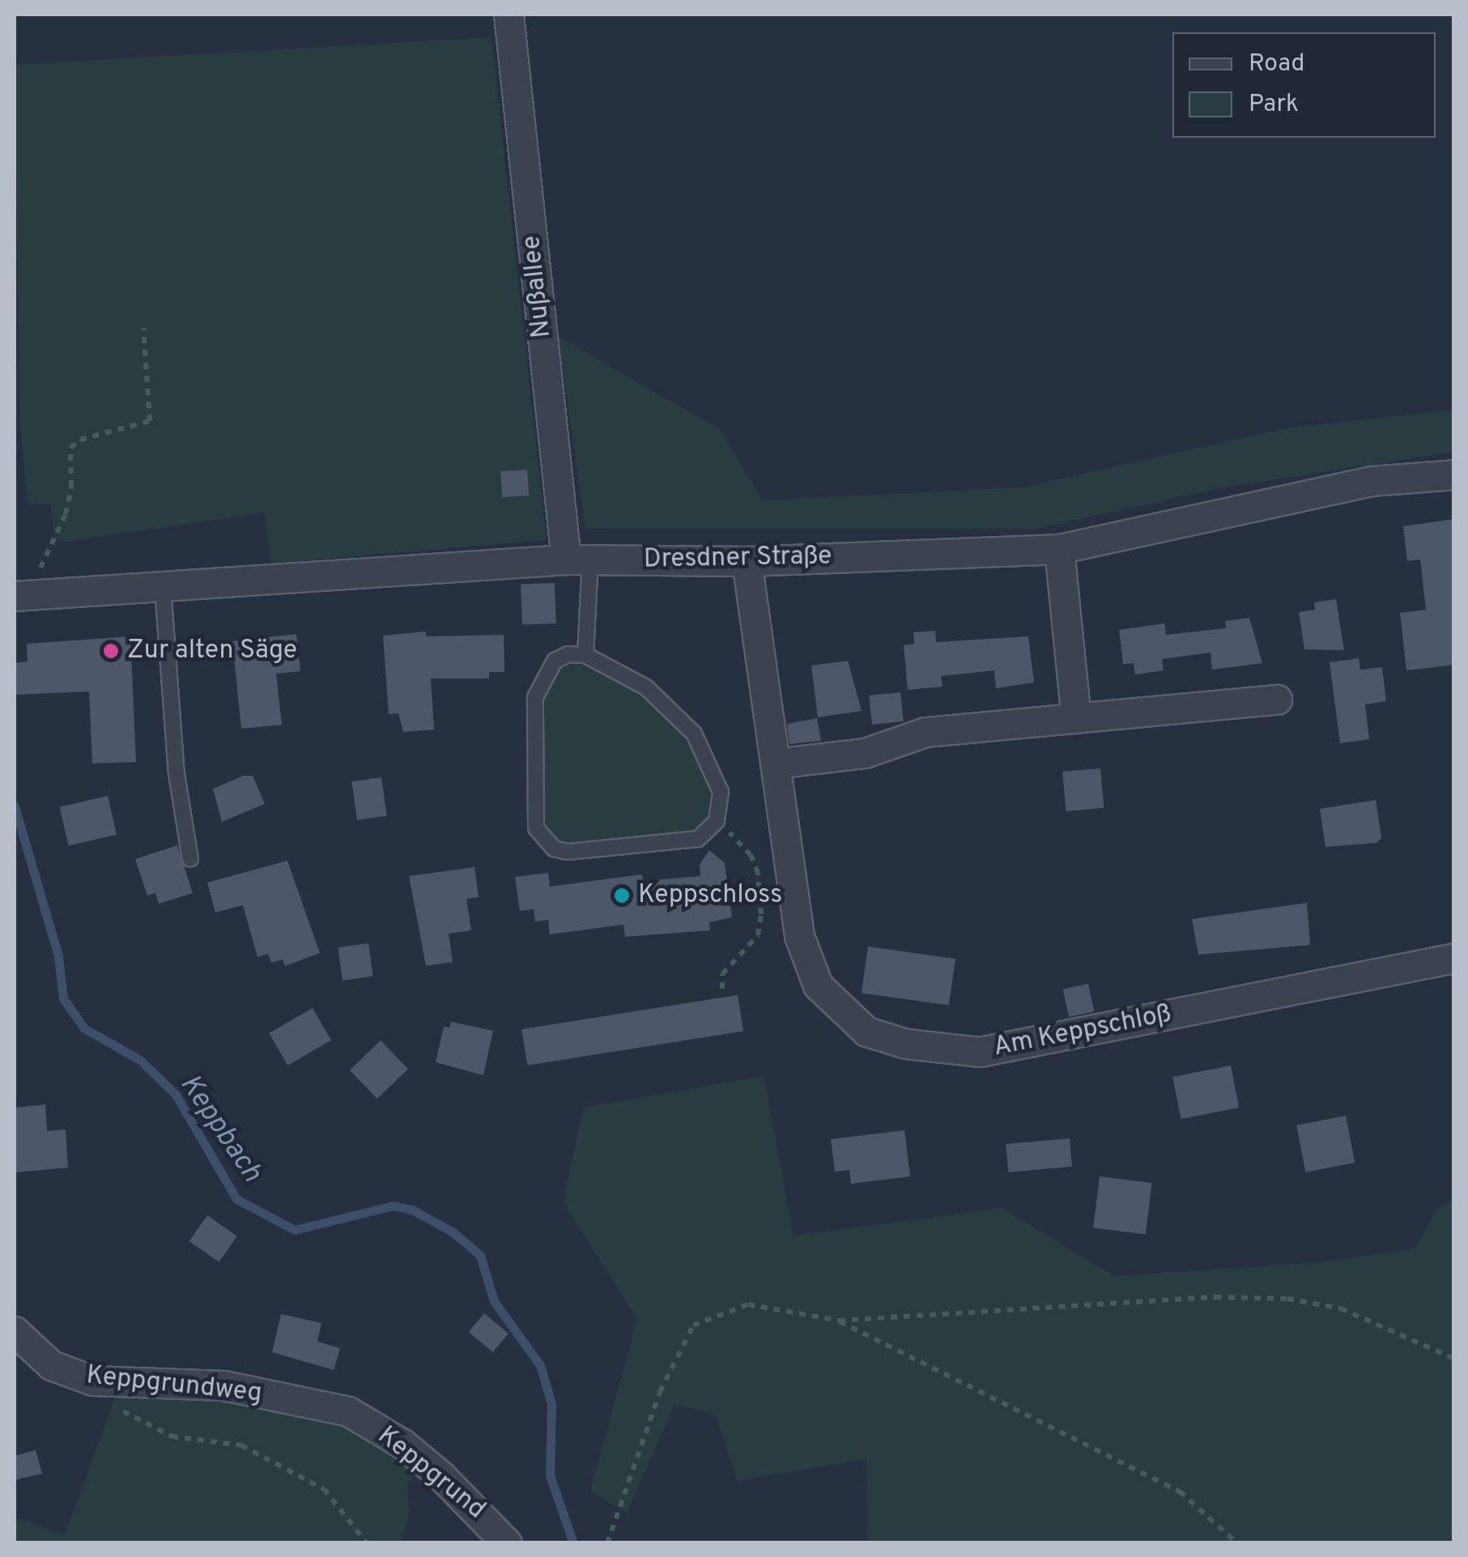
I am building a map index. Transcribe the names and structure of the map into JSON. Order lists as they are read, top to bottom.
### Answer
{
  "streets": {
    "street": [
      "Nußallee",
      "Dresdner Straße",
      "Am Keppschloß",
      "Keppgrundweg",
      "Keppgrund"
    ]
  },
  "crossings": [
    ["Nußallee", "Dresdner Straße"],
    ["Dresdner Straße", "Am Keppschloß"],
    ["Keppgrundweg", "Keppgrund"]
  ],
  "water": ["Keppbach"],
  "places": ["Zur alten Säge", "Keppschloss"],
  "legend": ["Road", "Park"]
}
